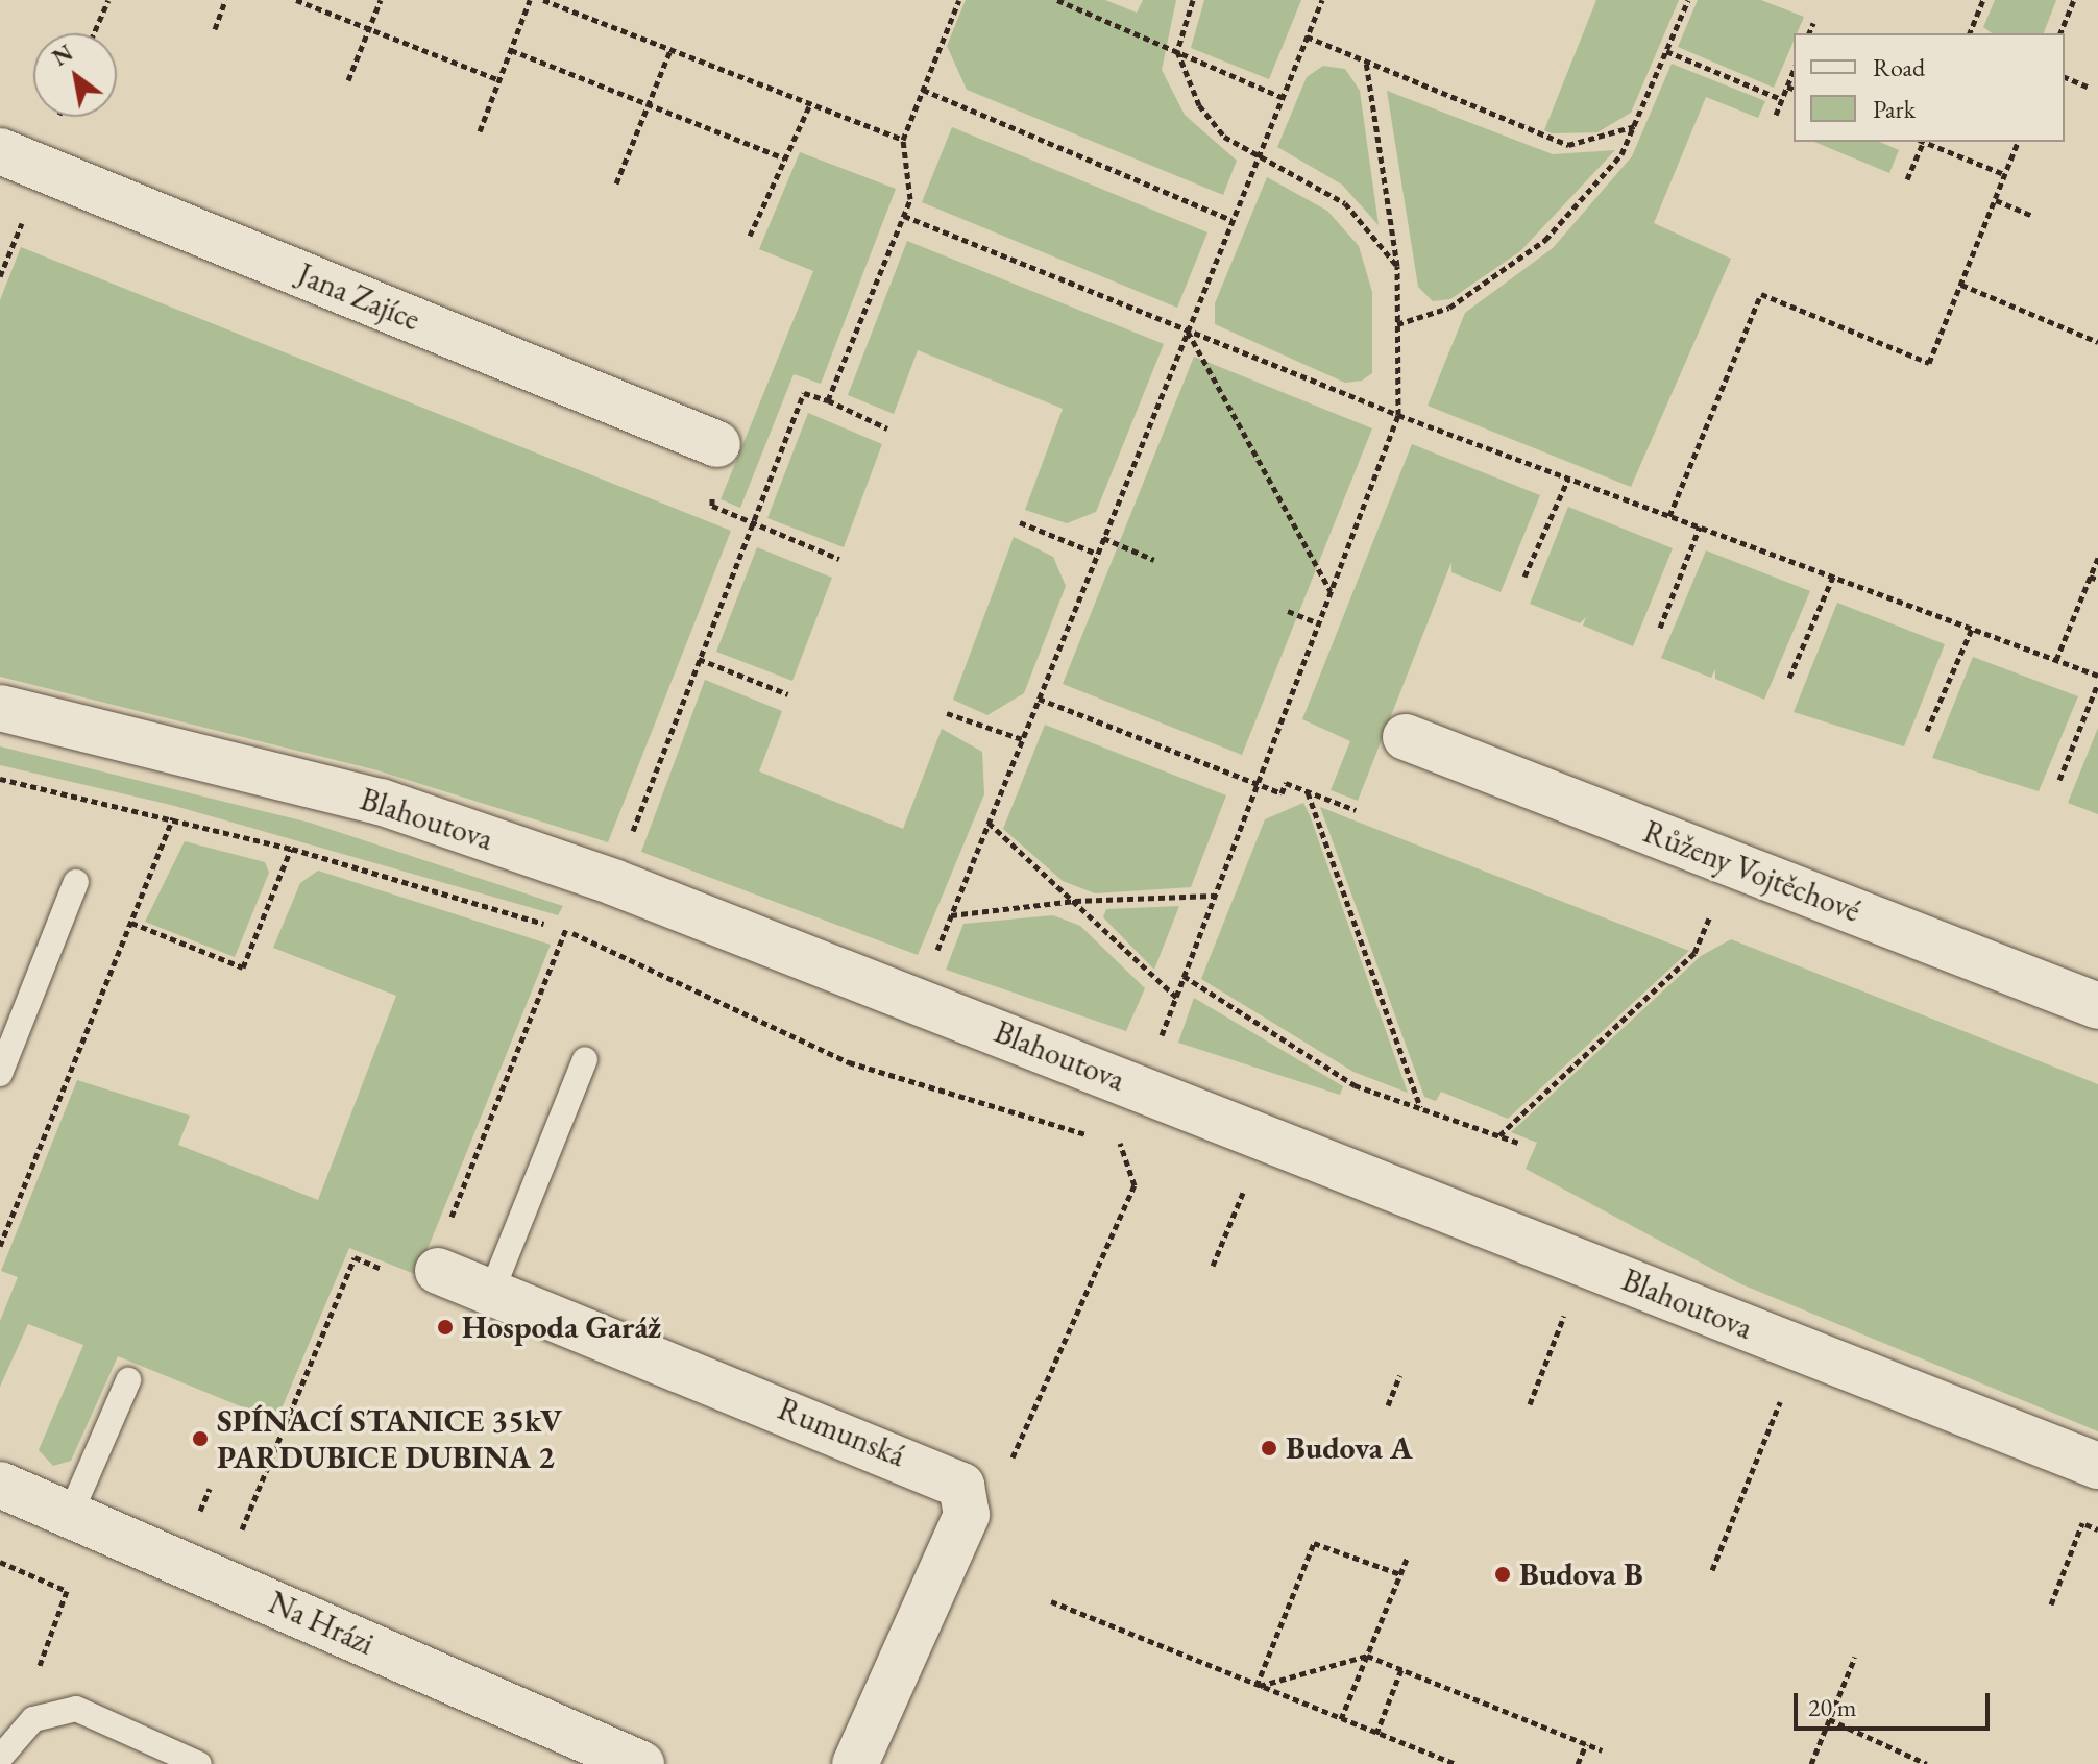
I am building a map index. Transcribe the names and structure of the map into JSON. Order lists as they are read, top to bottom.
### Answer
{
  "streets": {
    "street": [
      "Jana Zajíce",
      "Blahoutova",
      "Růženy Vojtěchové",
      "Rumunská",
      "Na Hrázi"
    ]
  },
  "places": [
    "Hospoda Garáž",
    "SPÍNACÍ STANICE 35kV PARDUBICE DUBINA 2",
    "Budova A",
    "Budova B"
  ],
  "legend": ["Road", "Park"],
  "scale_bar": "20 m",
  "north": "top left"
}
